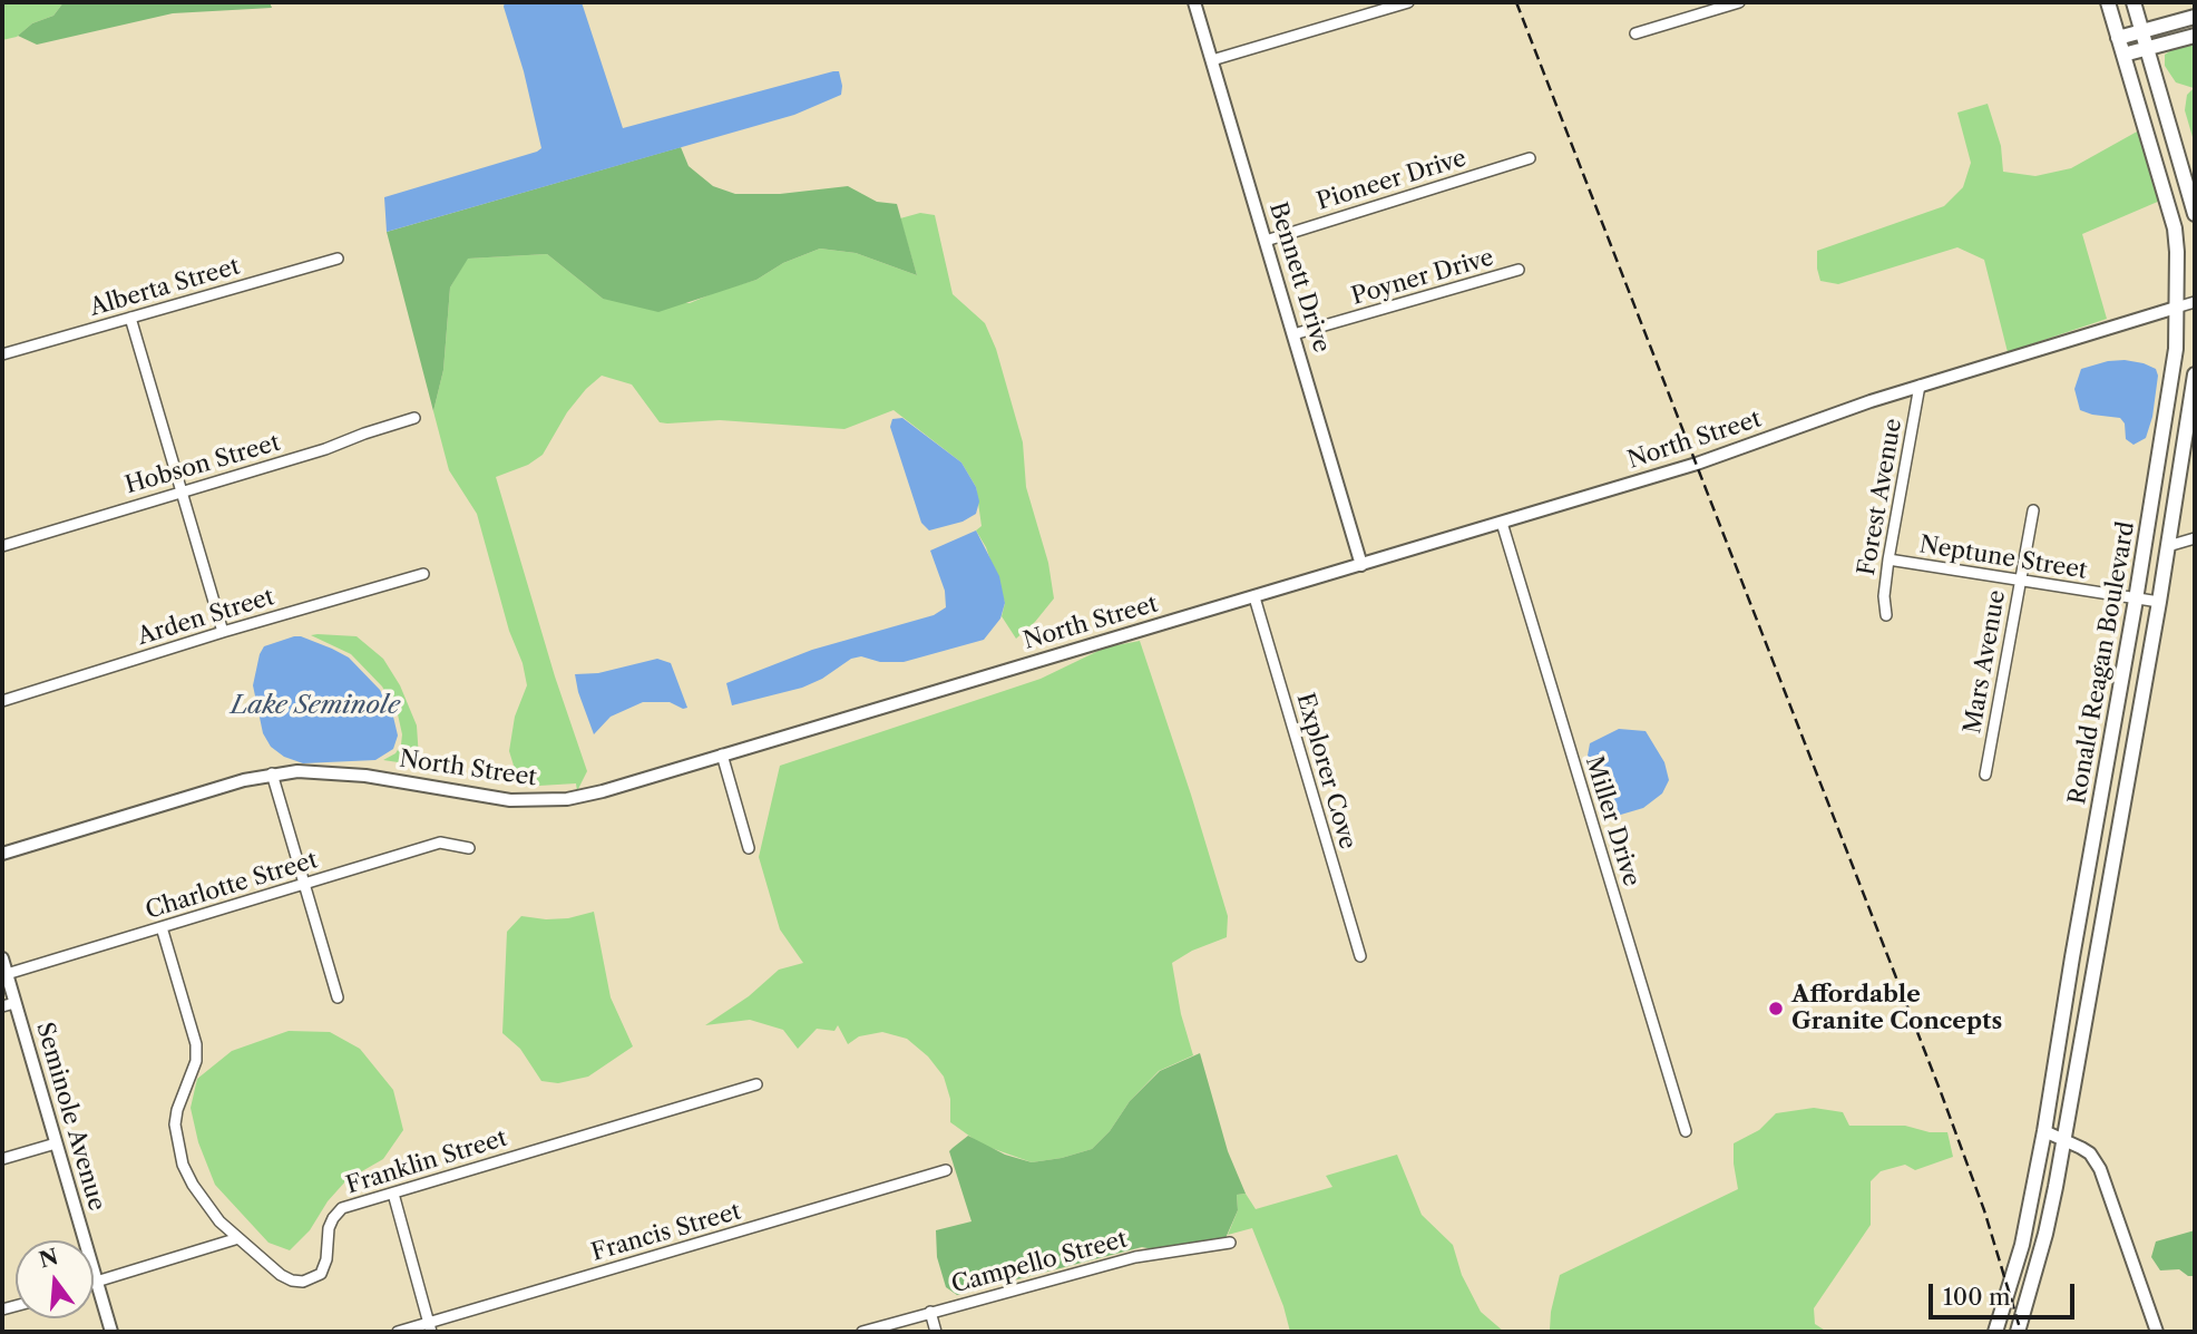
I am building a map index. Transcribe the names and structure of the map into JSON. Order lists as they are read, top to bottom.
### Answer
{
  "streets": {
    "main road": ["Ronald Reagan Boulevard"],
    "street": [
      "Pioneer Drive",
      "Bennett Drive",
      "Poyner Drive",
      "Alberta Street",
      "North Street",
      "Hobson Street",
      "Forest Avenue",
      "Neptune Street",
      "Arden Street",
      "Mars Avenue",
      "Explorer Cove",
      "Miller Drive",
      "Charlotte Street",
      "Seminole Avenue",
      "Franklin Street",
      "Francis Street",
      "Campello Street"
    ]
  },
  "crossings": [
    ["Pioneer Drive", "Bennett Drive"],
    ["Bennett Drive", "Poyner Drive"],
    ["Bennett Drive", "North Street"],
    ["North Street", "Forest Avenue"],
    ["North Street", "Ronald Reagan Boulevard"],
    ["North Street", "Explorer Cove"],
    ["North Street", "Miller Drive"],
    ["Forest Avenue", "Neptune Street"],
    ["Neptune Street", "Mars Avenue"],
    ["Neptune Street", "Ronald Reagan Boulevard"],
    ["Charlotte Street", "Seminole Avenue"]
  ],
  "water": ["Lake Seminole"],
  "places": ["Affordable Granite Concepts"],
  "scale_bar": "100 m",
  "north": "top"
}
